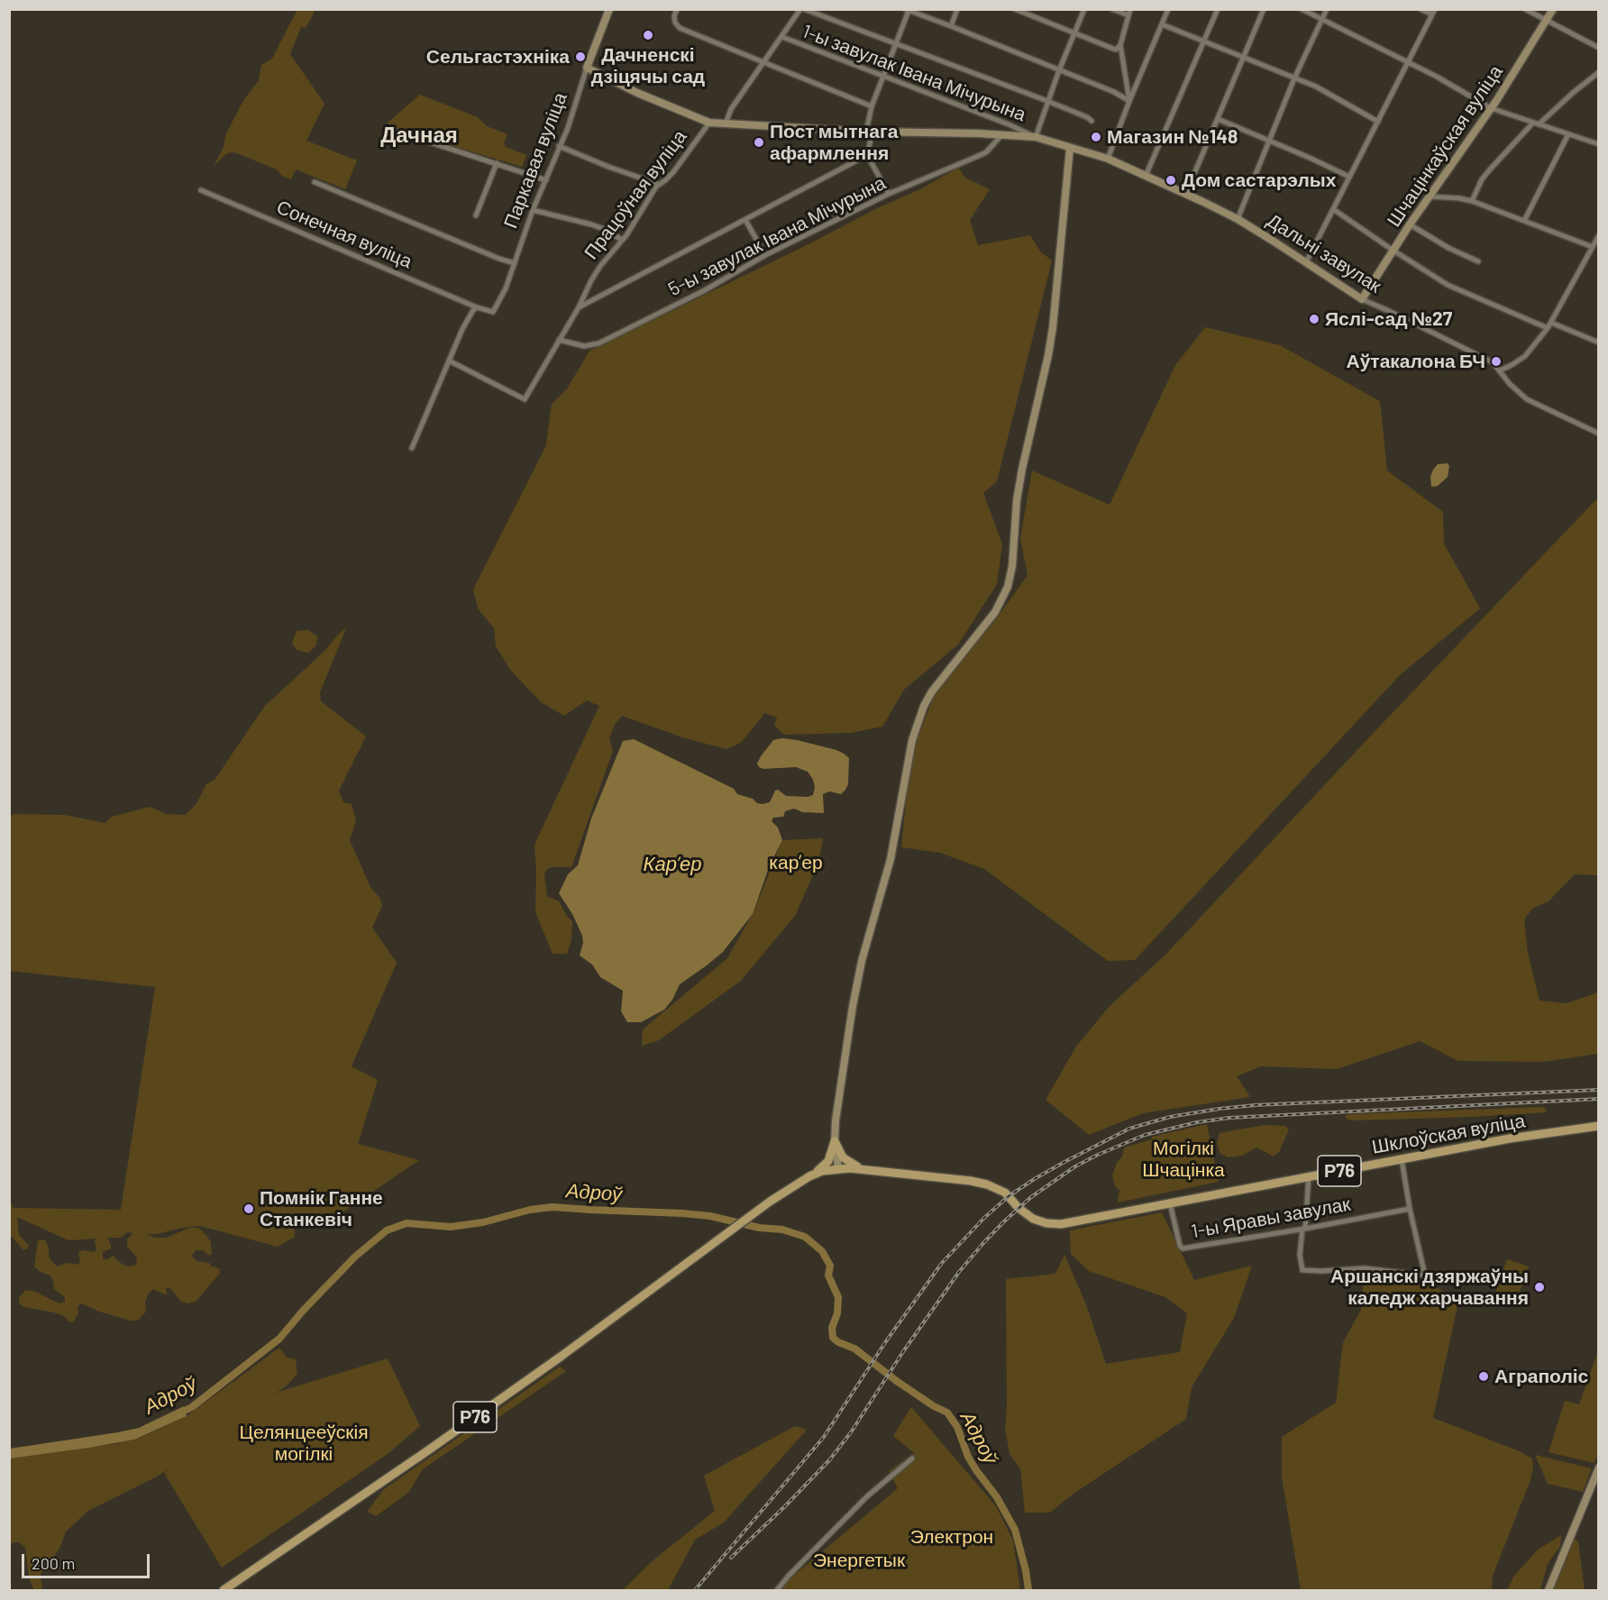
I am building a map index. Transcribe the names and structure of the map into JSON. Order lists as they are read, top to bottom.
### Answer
{
  "streets": {
    "main road": ["Шклоўская вуліца", "Р76"],
    "street": [
      "1-ы завулак Івана Мічурына",
      "Шчацінкаўская вуліца",
      "Паркавая вуліца",
      "Працоўная вуліца",
      "Сонечная вуліца",
      "5-ы завулак Івана Мічурына",
      "Дальні завулак",
      "1-ы Яравы завулак"
    ]
  },
  "crossings": [
    ["1-ы завулак Івана Мічурына", "Дальні завулак"],
    ["Шчацінкаўская вуліца", "Дальні завулак"],
    ["Паркавая вуліца", "Сонечная вуліца"],
    ["Паркавая вуліца", "Дальні завулак"],
    ["Працоўная вуліца", "5-ы завулак Івана Мічурына"],
    ["Працоўная вуліца", "Дальні завулак"],
    ["5-ы завулак Івана Мічурына", "Дальні завулак"],
    ["Шклоўская вуліца", "Р76"],
    ["Шклоўская вуліца", "1-ы Яравы завулак"]
  ],
  "districts": ["Дачная"],
  "water": ["Карʼер", "Адроў"],
  "parks": [
    "карʼер",
    "Могілкі Шчацінка",
    "Целянцееўскія могілкі",
    "Электрон",
    "Энергетык"
  ],
  "places": [
    "Дачненскі дзіцячы сад",
    "Сельгастэхніка",
    "Магазин №148",
    "Пост мытнага афармлення",
    "Дом састарэлых",
    "Яслі-сад №27",
    "Аўтакалона БЧ",
    "Помнік Ганне Станкевіч",
    "Аршанскі дзяржаўны каледж харчавання",
    "Аграполіс"
  ],
  "scale_bar": "200 m"
}
